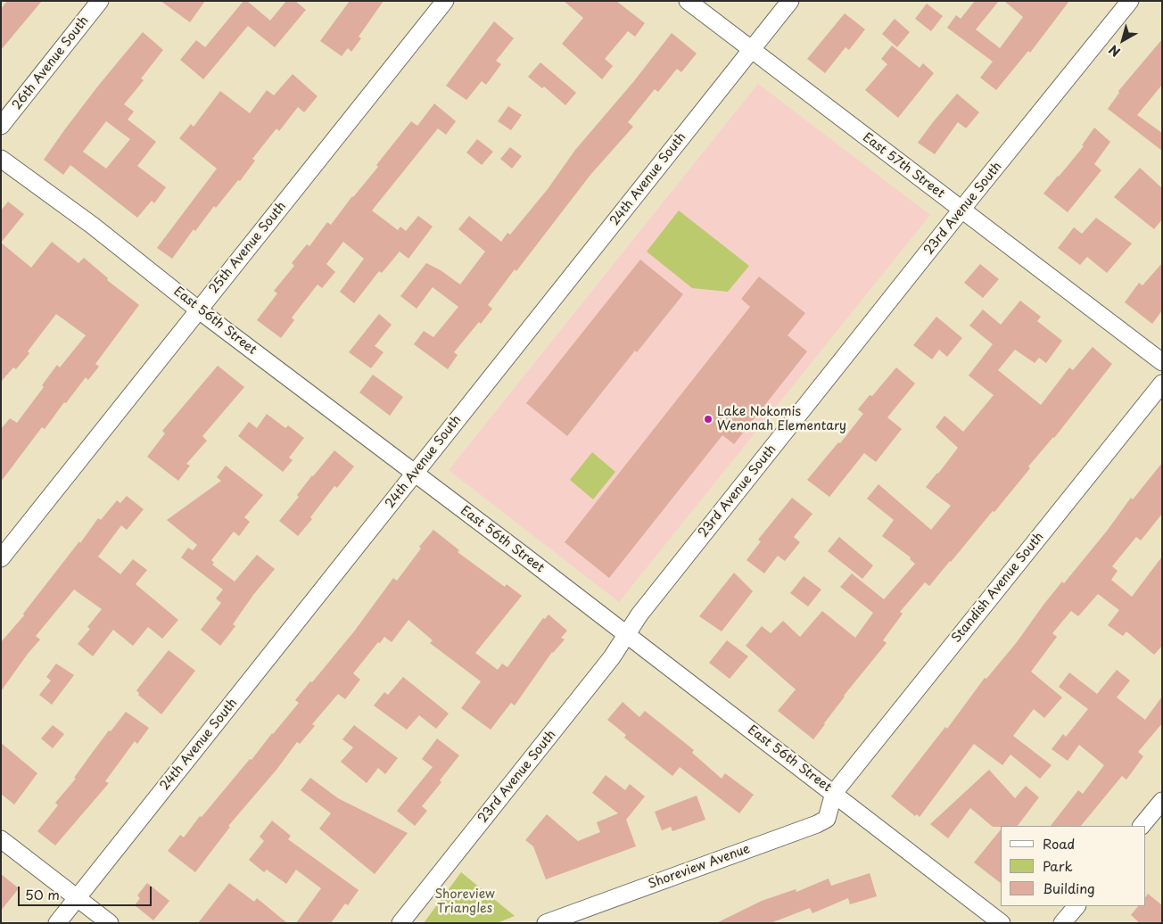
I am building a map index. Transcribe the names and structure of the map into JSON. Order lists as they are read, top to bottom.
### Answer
{
  "streets": {
    "street": [
      "26th Avenue South",
      "East 57th Street",
      "24th Avenue South",
      "23rd Avenue South",
      "25th Avenue South",
      "East 56th Street",
      "Standish Avenue South",
      "Shoreview Avenue"
    ]
  },
  "crossings": [
    ["East 57th Street", "24th Avenue South"],
    ["East 57th Street", "23rd Avenue South"],
    ["24th Avenue South", "East 56th Street"],
    ["23rd Avenue South", "East 56th Street"],
    ["25th Avenue South", "East 56th Street"],
    ["East 56th Street", "Standish Avenue South"],
    ["East 56th Street", "Shoreview Avenue"],
    ["Standish Avenue South", "Shoreview Avenue"]
  ],
  "parks": ["Shoreview Triangles"],
  "places": ["Lake Nokomis Wenonah Elementary"],
  "legend": ["Road", "Park", "Building"],
  "scale_bar": "50 m",
  "north": "bottom left"
}
